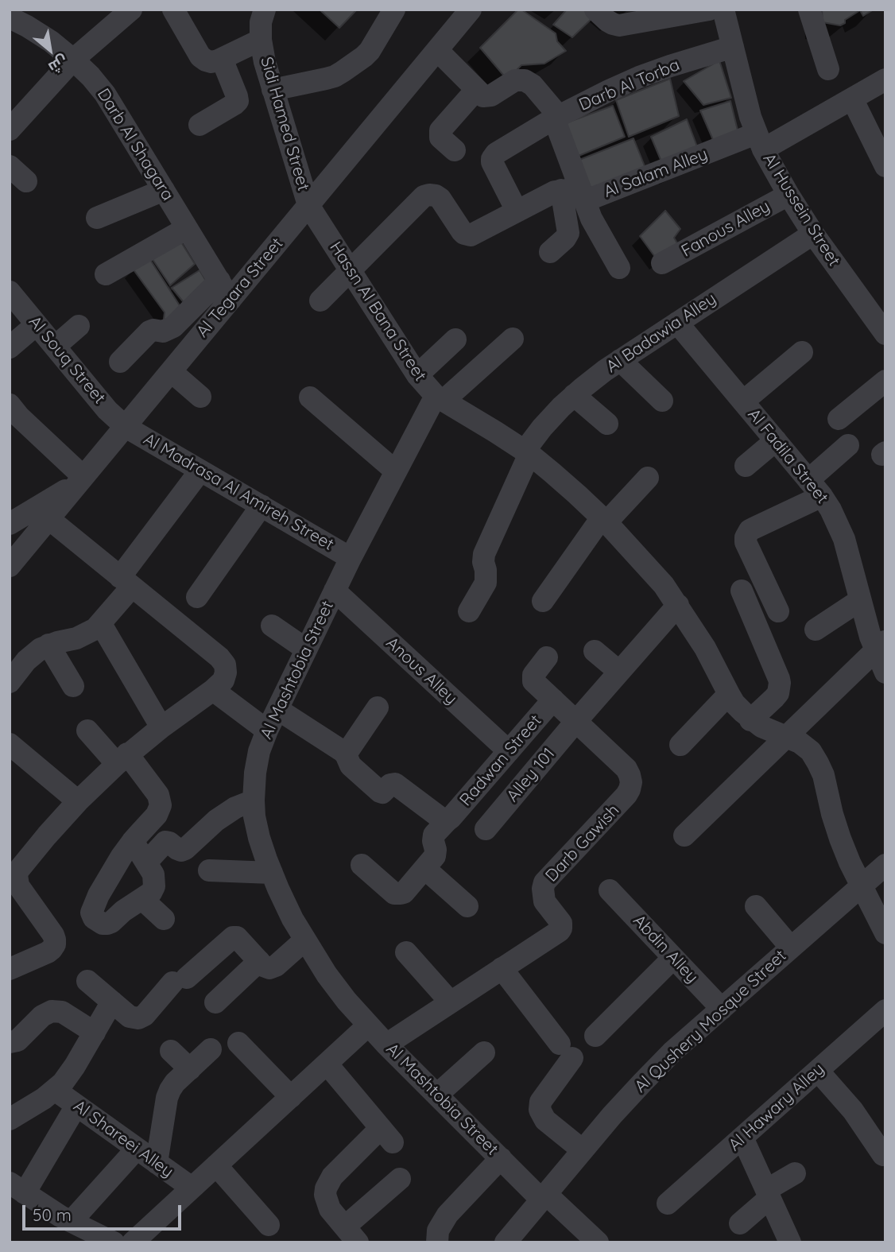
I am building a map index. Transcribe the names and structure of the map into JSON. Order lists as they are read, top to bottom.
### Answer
{
  "streets": {
    "street": [
      "Darb Al Torba",
      "Sidi Hamed Street",
      "Darb Al Shagara",
      "Al Salam Alley",
      "Al Hussein Street",
      "Fanous Alley",
      "Al Tegara Street",
      "Hassn Al Bana Street",
      "Al Badawia Alley",
      "Al Souq Street",
      "Al Fadila Street",
      "Al Madrasa Al Amireh Street",
      "Al Mashtobia Street",
      "Anous Alley",
      "Radwan Street",
      "Alley 101",
      "Darb Gawish",
      "Abdin Alley",
      "Al Qushery Mosque Street",
      "Al Hawary Alley",
      "Al Shareei Alley"
    ]
  },
  "crossings": [
    ["Darb Al Torba", "Al Hussein Street"],
    ["Sidi Hamed Street", "Al Tegara Street"],
    ["Sidi Hamed Street", "Hassn Al Bana Street"],
    ["Darb Al Shagara", "Al Tegara Street"],
    ["Al Salam Alley", "Al Hussein Street"],
    ["Al Hussein Street", "Fanous Alley"],
    ["Al Hussein Street", "Al Badawia Alley"],
    ["Al Tegara Street", "Hassn Al Bana Street"],
    ["Al Tegara Street", "Al Souq Street"],
    ["Al Tegara Street", "Al Madrasa Al Amireh Street"],
    ["Hassn Al Bana Street", "Al Badawia Alley"],
    ["Hassn Al Bana Street", "Al Mashtobia Street"],
    ["Hassn Al Bana Street", "Alley 101"],
    ["Hassn Al Bana Street", "Al Qushery Mosque Street"],
    ["Al Badawia Alley", "Al Fadila Street"],
    ["Al Souq Street", "Al Madrasa Al Amireh Street"],
    ["Al Madrasa Al Amireh Street", "Al Mashtobia Street"],
    ["Al Mashtobia Street", "Anous Alley"],
    ["Al Mashtobia Street", "Darb Gawish"],
    ["Al Mashtobia Street", "Al Qushery Mosque Street"],
    ["Anous Alley", "Radwan Street"],
    ["Radwan Street", "Darb Gawish"],
    ["Alley 101", "Darb Gawish"],
    ["Abdin Alley", "Al Qushery Mosque Street"]
  ],
  "scale_bar": "50 m",
  "north": "bottom right"
}
